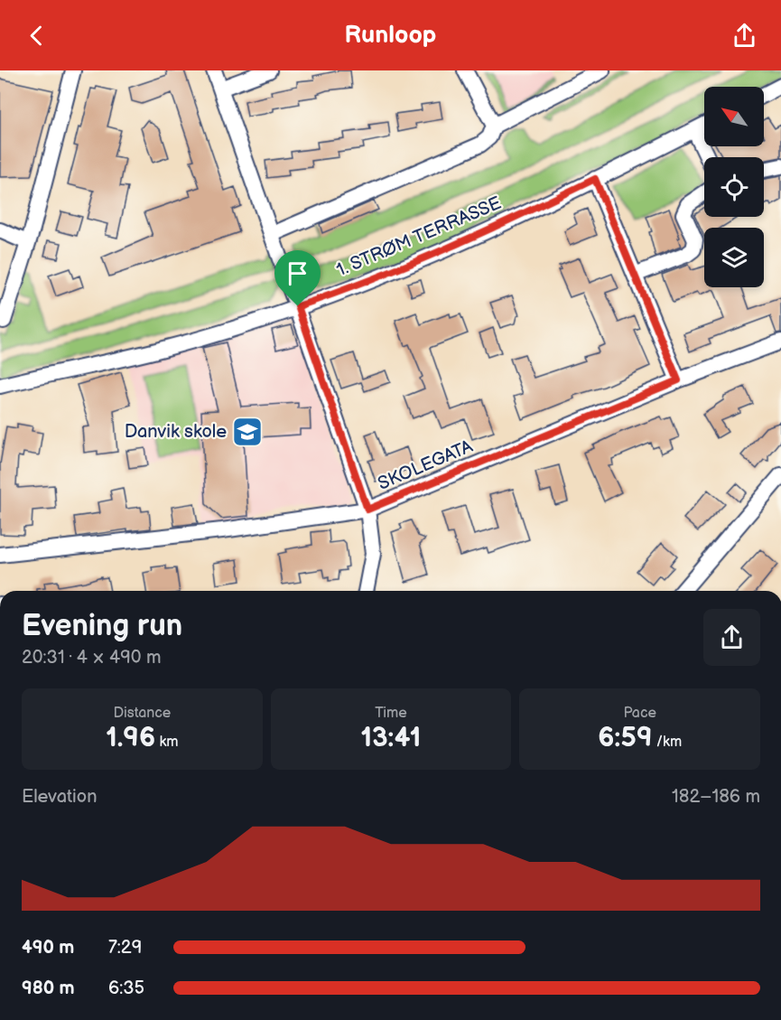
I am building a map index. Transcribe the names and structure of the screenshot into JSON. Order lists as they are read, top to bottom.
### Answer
{
  "streets": {
    "street": ["1. STRØM TERRASSE", "SKOLEGATA"]
  },
  "places": {
    "school or university": ["Danvik skole"]
  },
  "north": "top left",
  "page": {
    "header": "Runloop",
    "heading": ["Evening run", "20:31 · 4 × 490 m"],
    "stats": [
      ["Distance", "1.96 km"],
      ["Time", "13:41"],
      ["Pace", "6:59 /km"]
    ],
    "chart": ["Elevation", "182–186 m"],
    "list": [
      {
        "name": "490 m",
        "note": "7:29"
      },
      {
        "name": "980 m",
        "note": "6:35"
      }
    ]
  }
}
